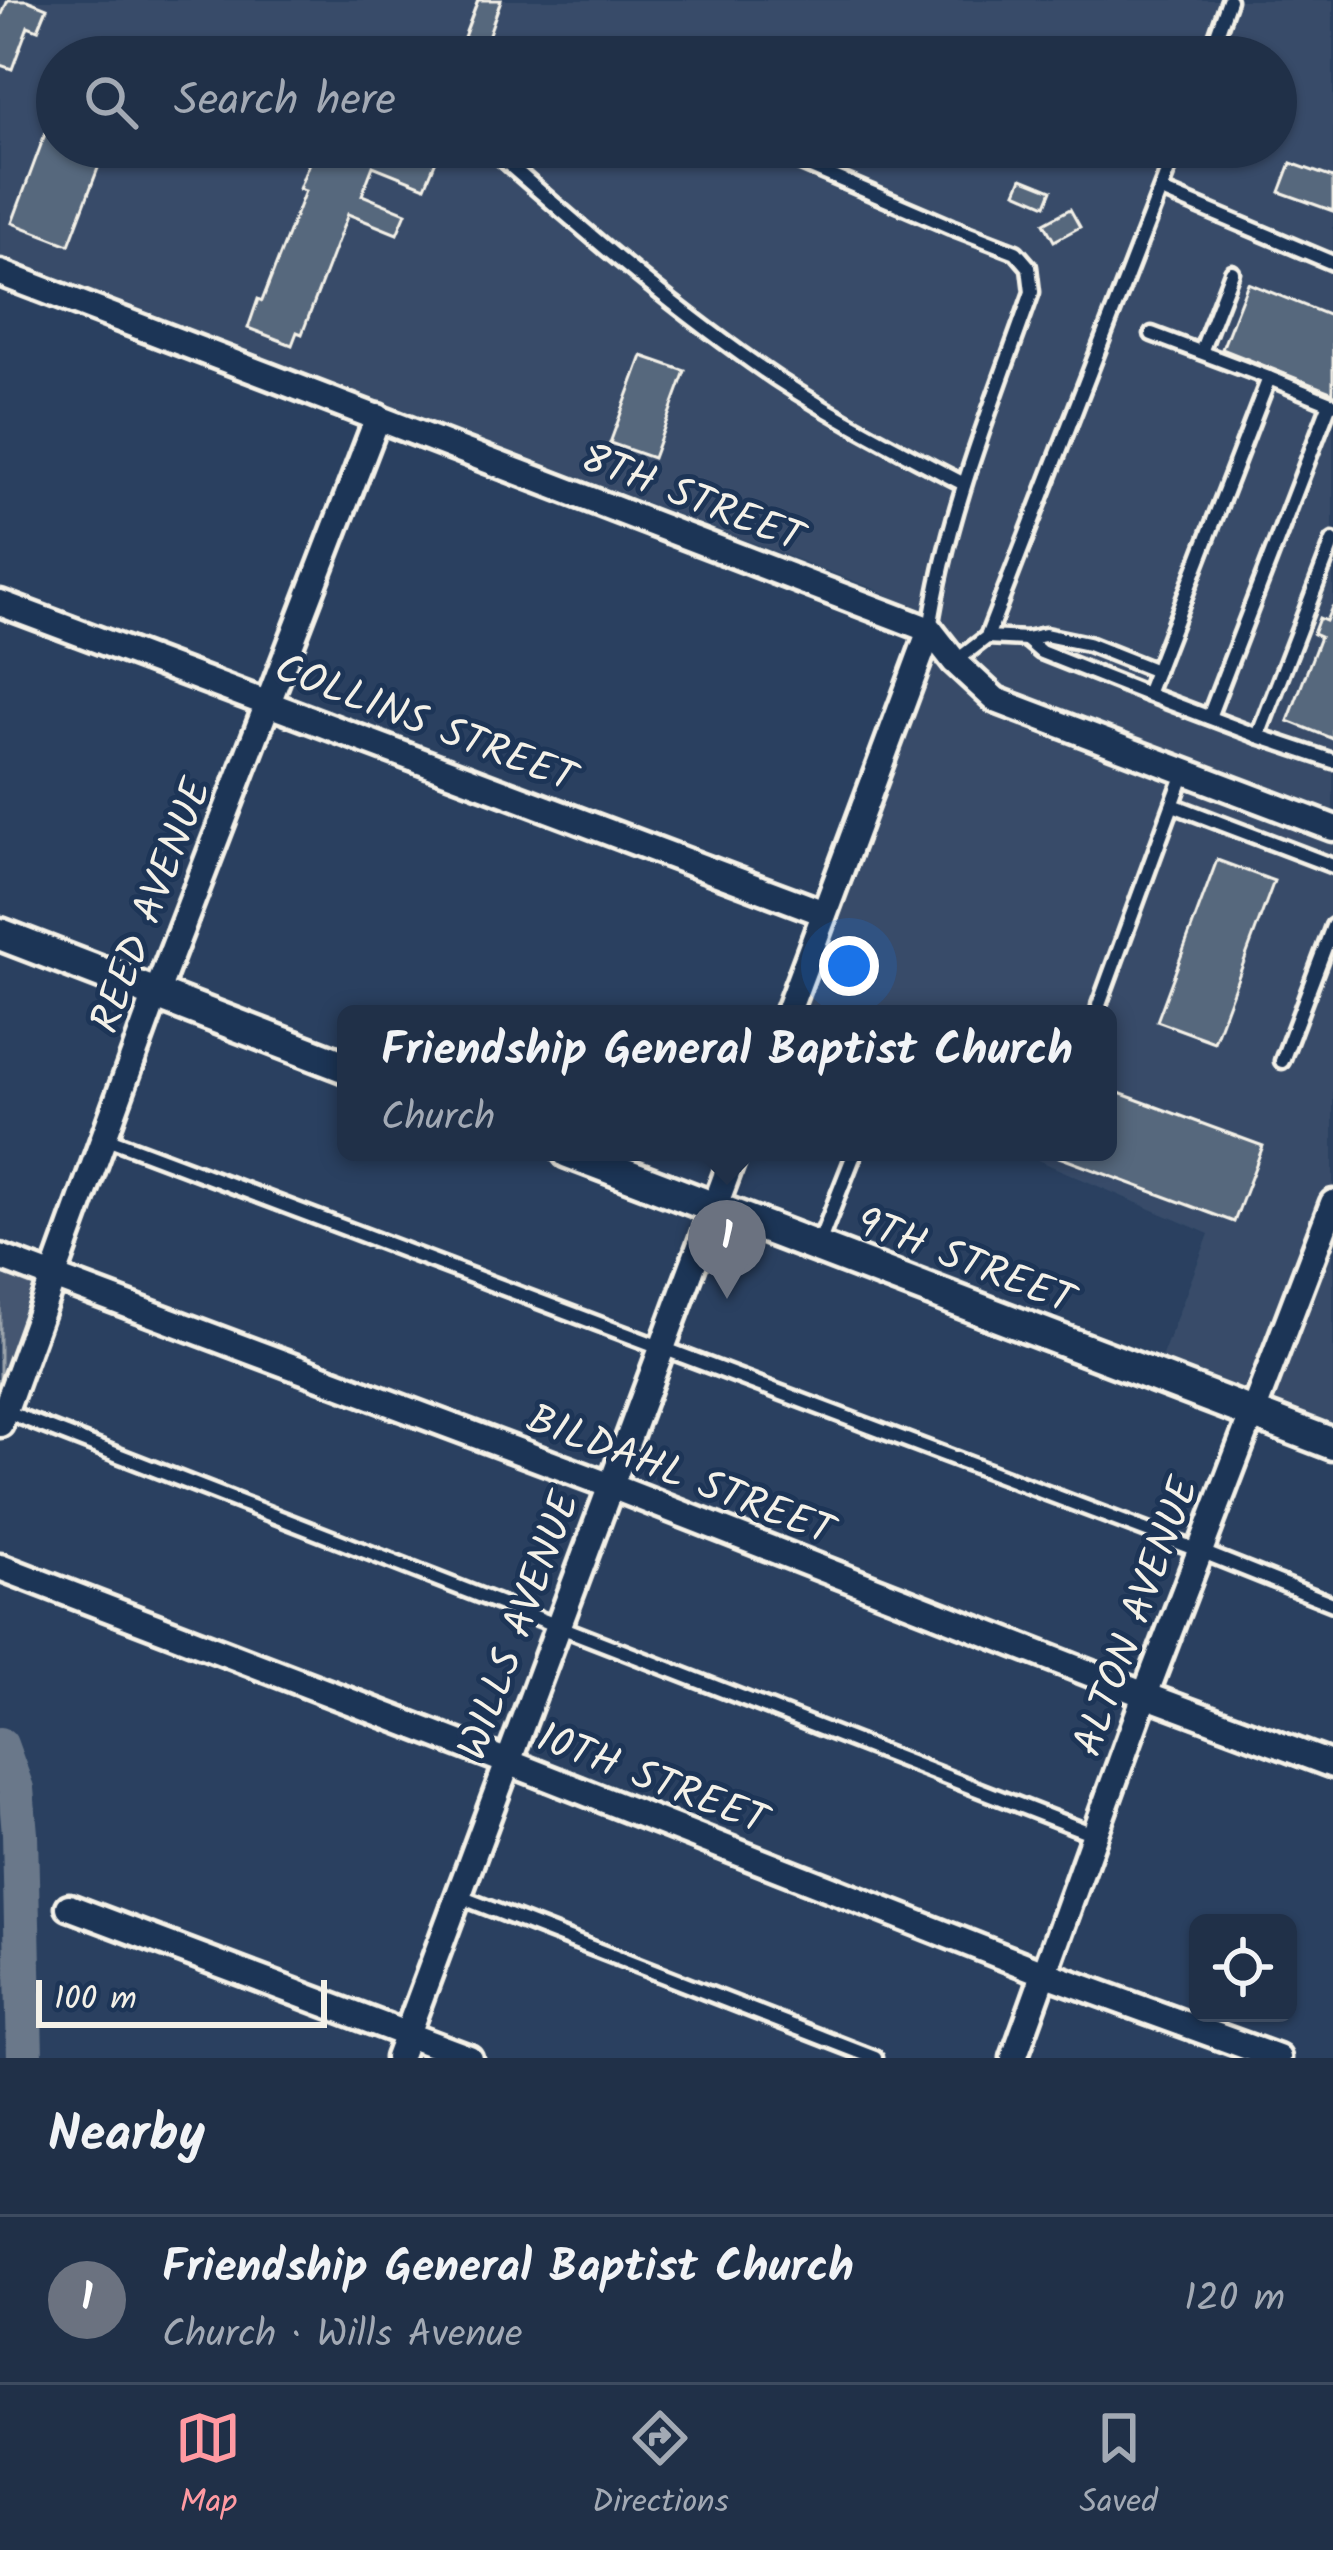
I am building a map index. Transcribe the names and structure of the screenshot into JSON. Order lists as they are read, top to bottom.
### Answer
{
  "streets": {
    "street": [
      "8TH STREET",
      "COLLINS STREET",
      "REED AVENUE",
      "9TH STREET",
      "BILDAHL STREET",
      "ALTON AVENUE",
      "WILLS AVENUE",
      "10TH STREET"
    ]
  },
  "crossings": [
    ["8TH STREET", "REED AVENUE"],
    ["COLLINS STREET", "REED AVENUE"],
    ["REED AVENUE", "BILDAHL STREET"],
    ["9TH STREET", "ALTON AVENUE"],
    ["9TH STREET", "WILLS AVENUE"],
    ["BILDAHL STREET", "ALTON AVENUE"],
    ["BILDAHL STREET", "WILLS AVENUE"],
    ["ALTON AVENUE", "10TH STREET"],
    ["WILLS AVENUE", "10TH STREET"]
  ],
  "scale_bar": "100 m",
  "page": {
    "search": "Search here",
    "popup": ["Friendship General Baptist Church", "Church"],
    "pins": "1",
    "scale": "100 m",
    "heading": "Nearby",
    "list": [
      {
        "mark": "1",
        "name": "Friendship General Baptist Church",
        "note": "Church · Wills Avenue",
        "value": "120 m"
      }
    ],
    "nav": ["Map", "Directions", "Saved"]
  }
}
